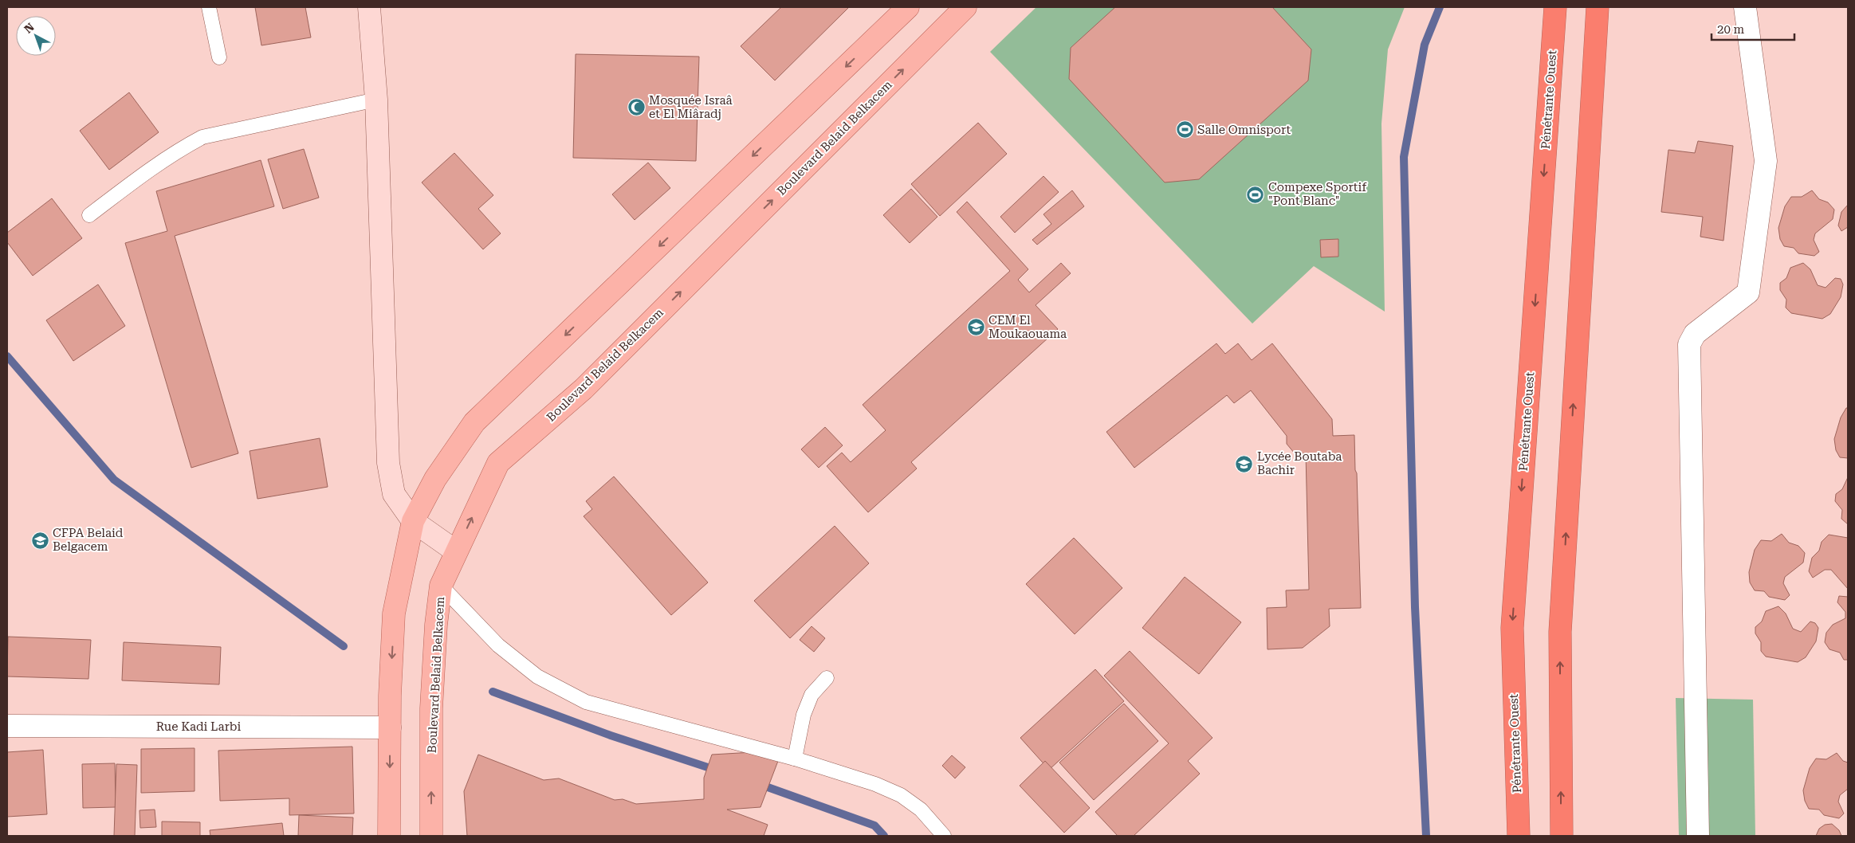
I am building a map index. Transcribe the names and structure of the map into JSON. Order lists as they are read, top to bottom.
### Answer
{
  "streets": {
    "highway": ["Pénétrante Ouest"],
    "main road": ["Boulevard Belaid Belkacem"],
    "street": ["Rue Kadi Larbi"]
  },
  "places": {
    "mosque": ["Mosquée Israâ et El Miâradj"],
    "sports": ["Salle Omnisport", "Compexe Sportif \"Pont Blanc\""],
    "school or university": ["CEM El Moukaouama", "Lycée Boutaba Bachir", "CFPA Belaid Belgacem"]
  },
  "scale_bar": "20 m",
  "north": "top left"
}
